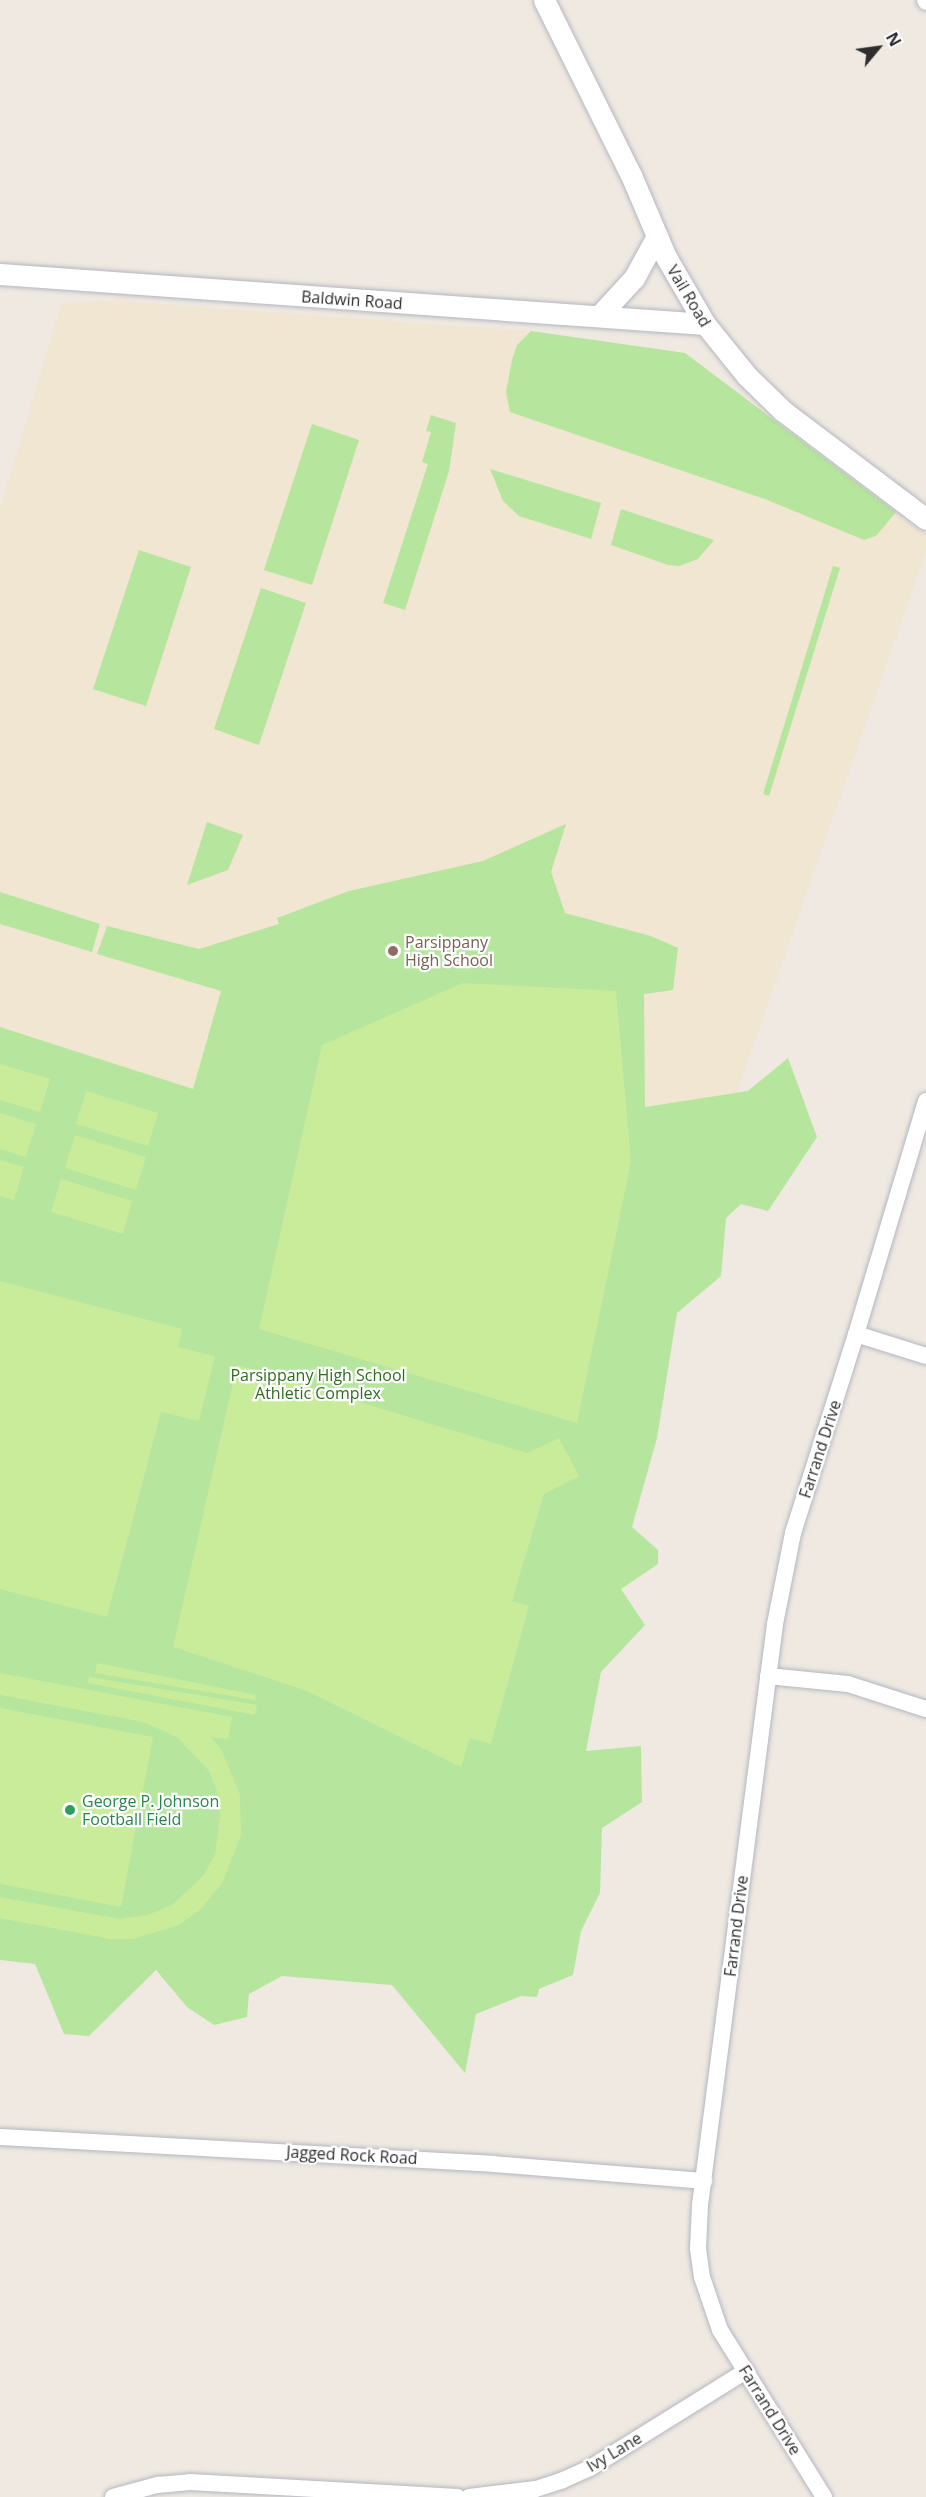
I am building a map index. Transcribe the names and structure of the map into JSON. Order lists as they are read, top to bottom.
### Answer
{
  "streets": {
    "street": [
      "Vail Road",
      "Baldwin Road",
      "Farrand Drive",
      "Jagged Rock Road",
      "Ivy Lane"
    ]
  },
  "crossings": [
    ["Vail Road", "Baldwin Road"],
    ["Farrand Drive", "Jagged Rock Road"],
    ["Farrand Drive", "Ivy Lane"]
  ],
  "parks": ["Parsippany High School Athletic Complex"],
  "places": ["Parsippany High School", "George P. Johnson Football Field"],
  "north": "top right"
}
